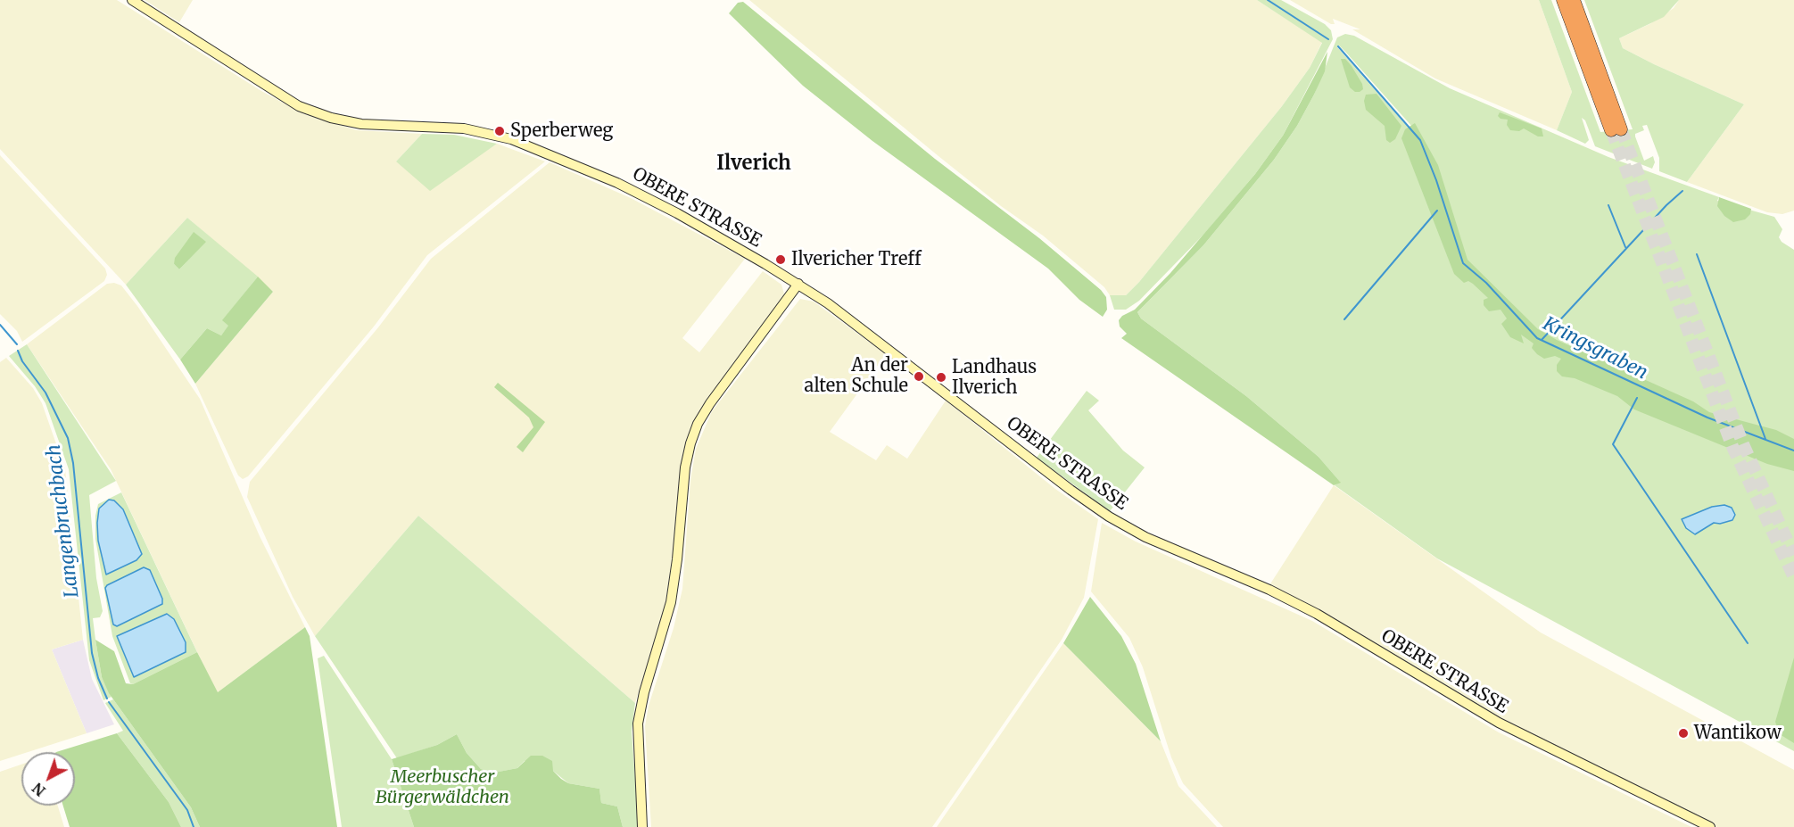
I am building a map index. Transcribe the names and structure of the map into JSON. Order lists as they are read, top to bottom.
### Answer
{
  "streets": {
    "street": ["OBERE STRASSE"]
  },
  "districts": ["Ilverich"],
  "water": ["Kringsgraben", "Langenbruchbach"],
  "parks": ["Meerbuscher Bürgerwäldchen"],
  "places": [
    "Sperberweg",
    "Ilvericher Treff",
    "An der alten Schule",
    "Landhaus Ilverich",
    "Wantikow"
  ],
  "north": "bottom left"
}
